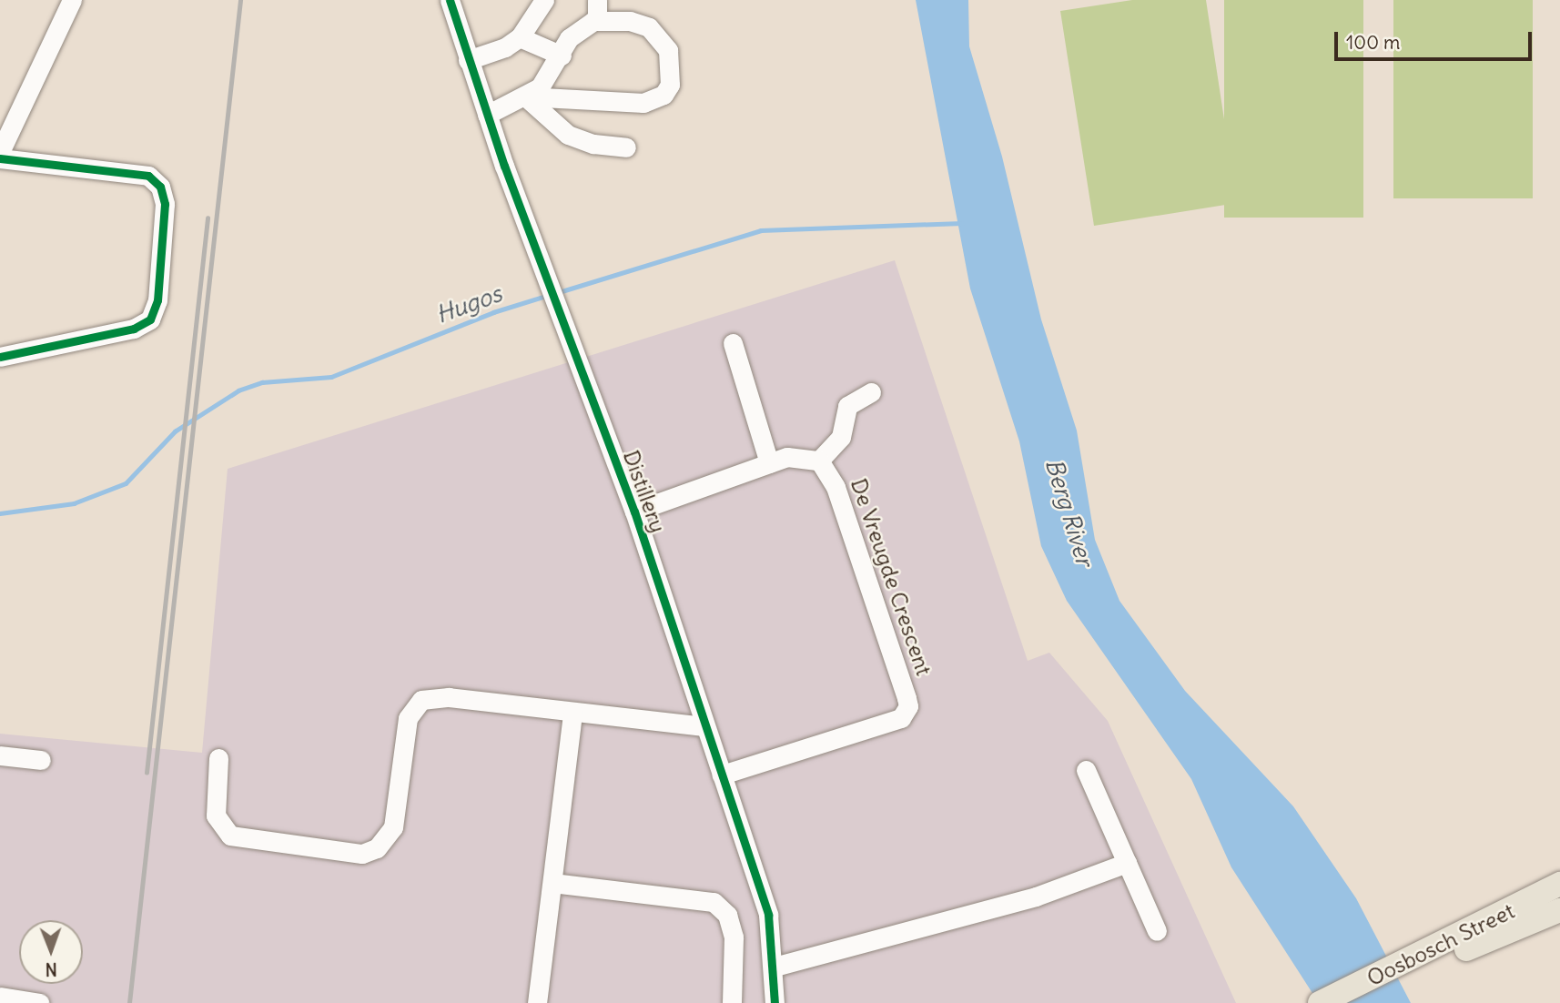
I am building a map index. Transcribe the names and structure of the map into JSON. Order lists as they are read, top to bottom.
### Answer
{
  "streets": {
    "main road": ["Oosbosch Street"],
    "street": ["Distillery", "De Vreugde Crescent"]
  },
  "crossings": [
    ["Distillery", "De Vreugde Crescent"]
  ],
  "water": ["Hugos", "Berg River"],
  "scale_bar": "100 m",
  "north": "bottom"
}
